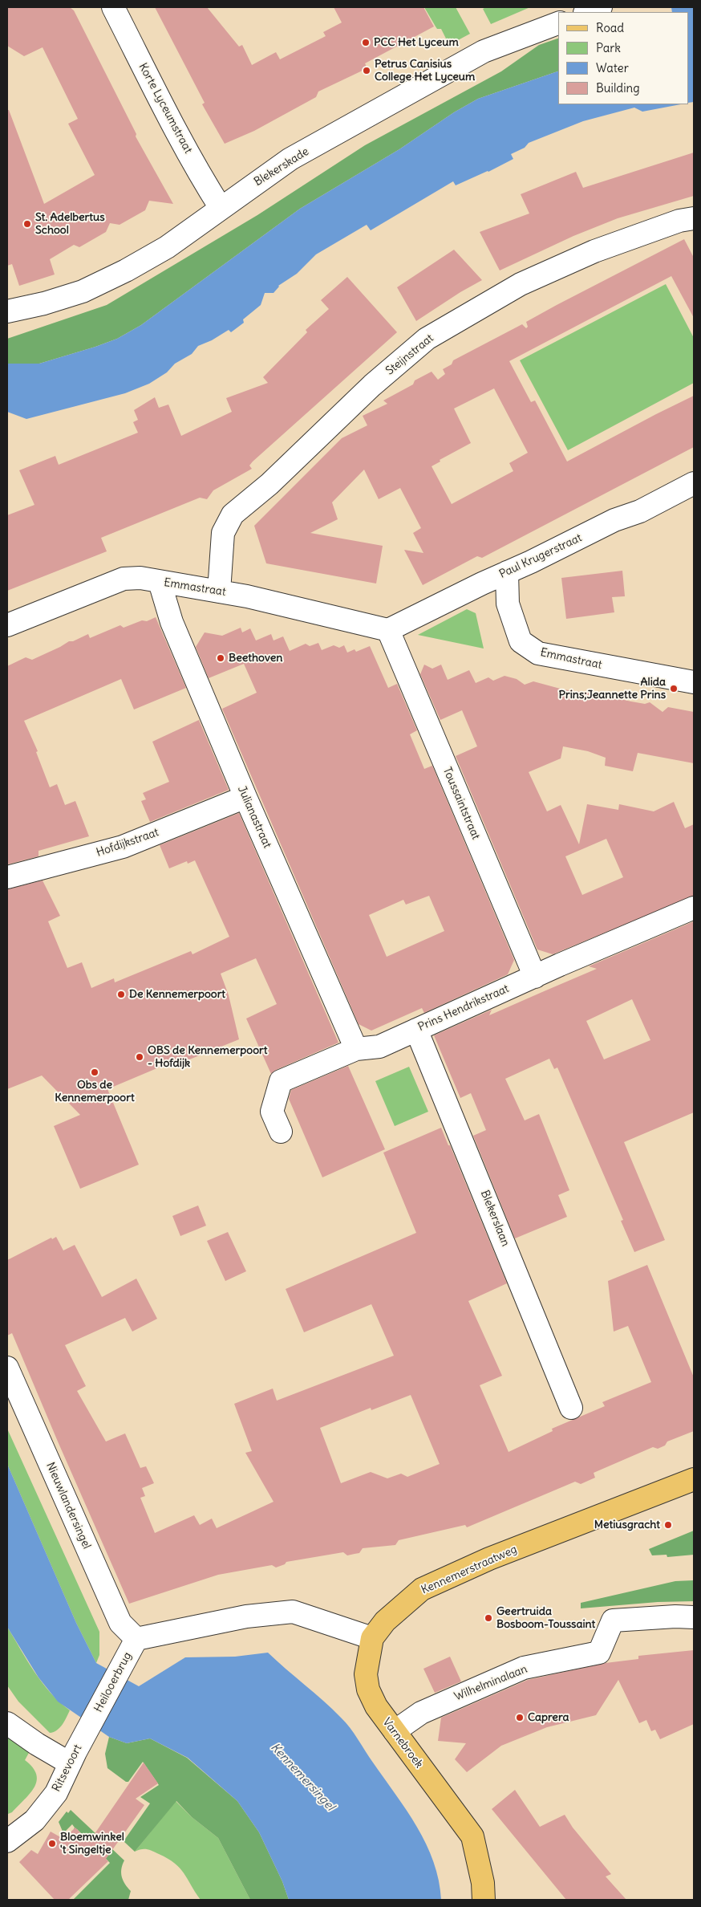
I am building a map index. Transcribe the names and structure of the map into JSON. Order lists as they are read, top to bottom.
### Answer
{
  "streets": {
    "main road": ["Kennemerstraatweg", "Varnebroek"],
    "street": [
      "Korte Lyceumstraat",
      "Blekerskade",
      "Steijnstraat",
      "Paul Krugerstraat",
      "Emmastraat",
      "Toussaintstraat",
      "Julianastraat",
      "Hofdijkstraat",
      "Prins Hendrikstraat",
      "Blekerslaan",
      "Nieuwlandersingel",
      "Heilooerbrug",
      "Wilhelminalaan",
      "Ritsevoort"
    ]
  },
  "crossings": [
    ["Korte Lyceumstraat", "Blekerskade"],
    ["Steijnstraat", "Emmastraat"],
    ["Paul Krugerstraat", "Emmastraat"],
    ["Paul Krugerstraat", "Toussaintstraat"],
    ["Emmastraat", "Toussaintstraat"],
    ["Emmastraat", "Julianastraat"],
    ["Toussaintstraat", "Prins Hendrikstraat"],
    ["Julianastraat", "Hofdijkstraat"],
    ["Julianastraat", "Prins Hendrikstraat"],
    ["Prins Hendrikstraat", "Blekerslaan"],
    ["Nieuwlandersingel", "Heilooerbrug"],
    ["Kennemerstraatweg", "Varnebroek"],
    ["Heilooerbrug", "Ritsevoort"],
    ["Wilhelminalaan", "Varnebroek"]
  ],
  "water": ["Kennemersingel"],
  "places": [
    "PCC Het Lyceum",
    "Petrus Canisius College Het Lyceum",
    "St. Adelbertus School",
    "Beethoven",
    "Alida Prins;Jeannette Prins",
    "De Kennemerpoort",
    "OBS de Kennemerpoort - Hofdijk",
    "Obs de Kennemerpoort",
    "Metiusgracht",
    "Geertruida Bosboom-Toussaint",
    "Caprera",
    "Bloemwinkel 't Singeltje"
  ],
  "legend": [
    "Road",
    "Park",
    "Water",
    "Building"
  ]
}
